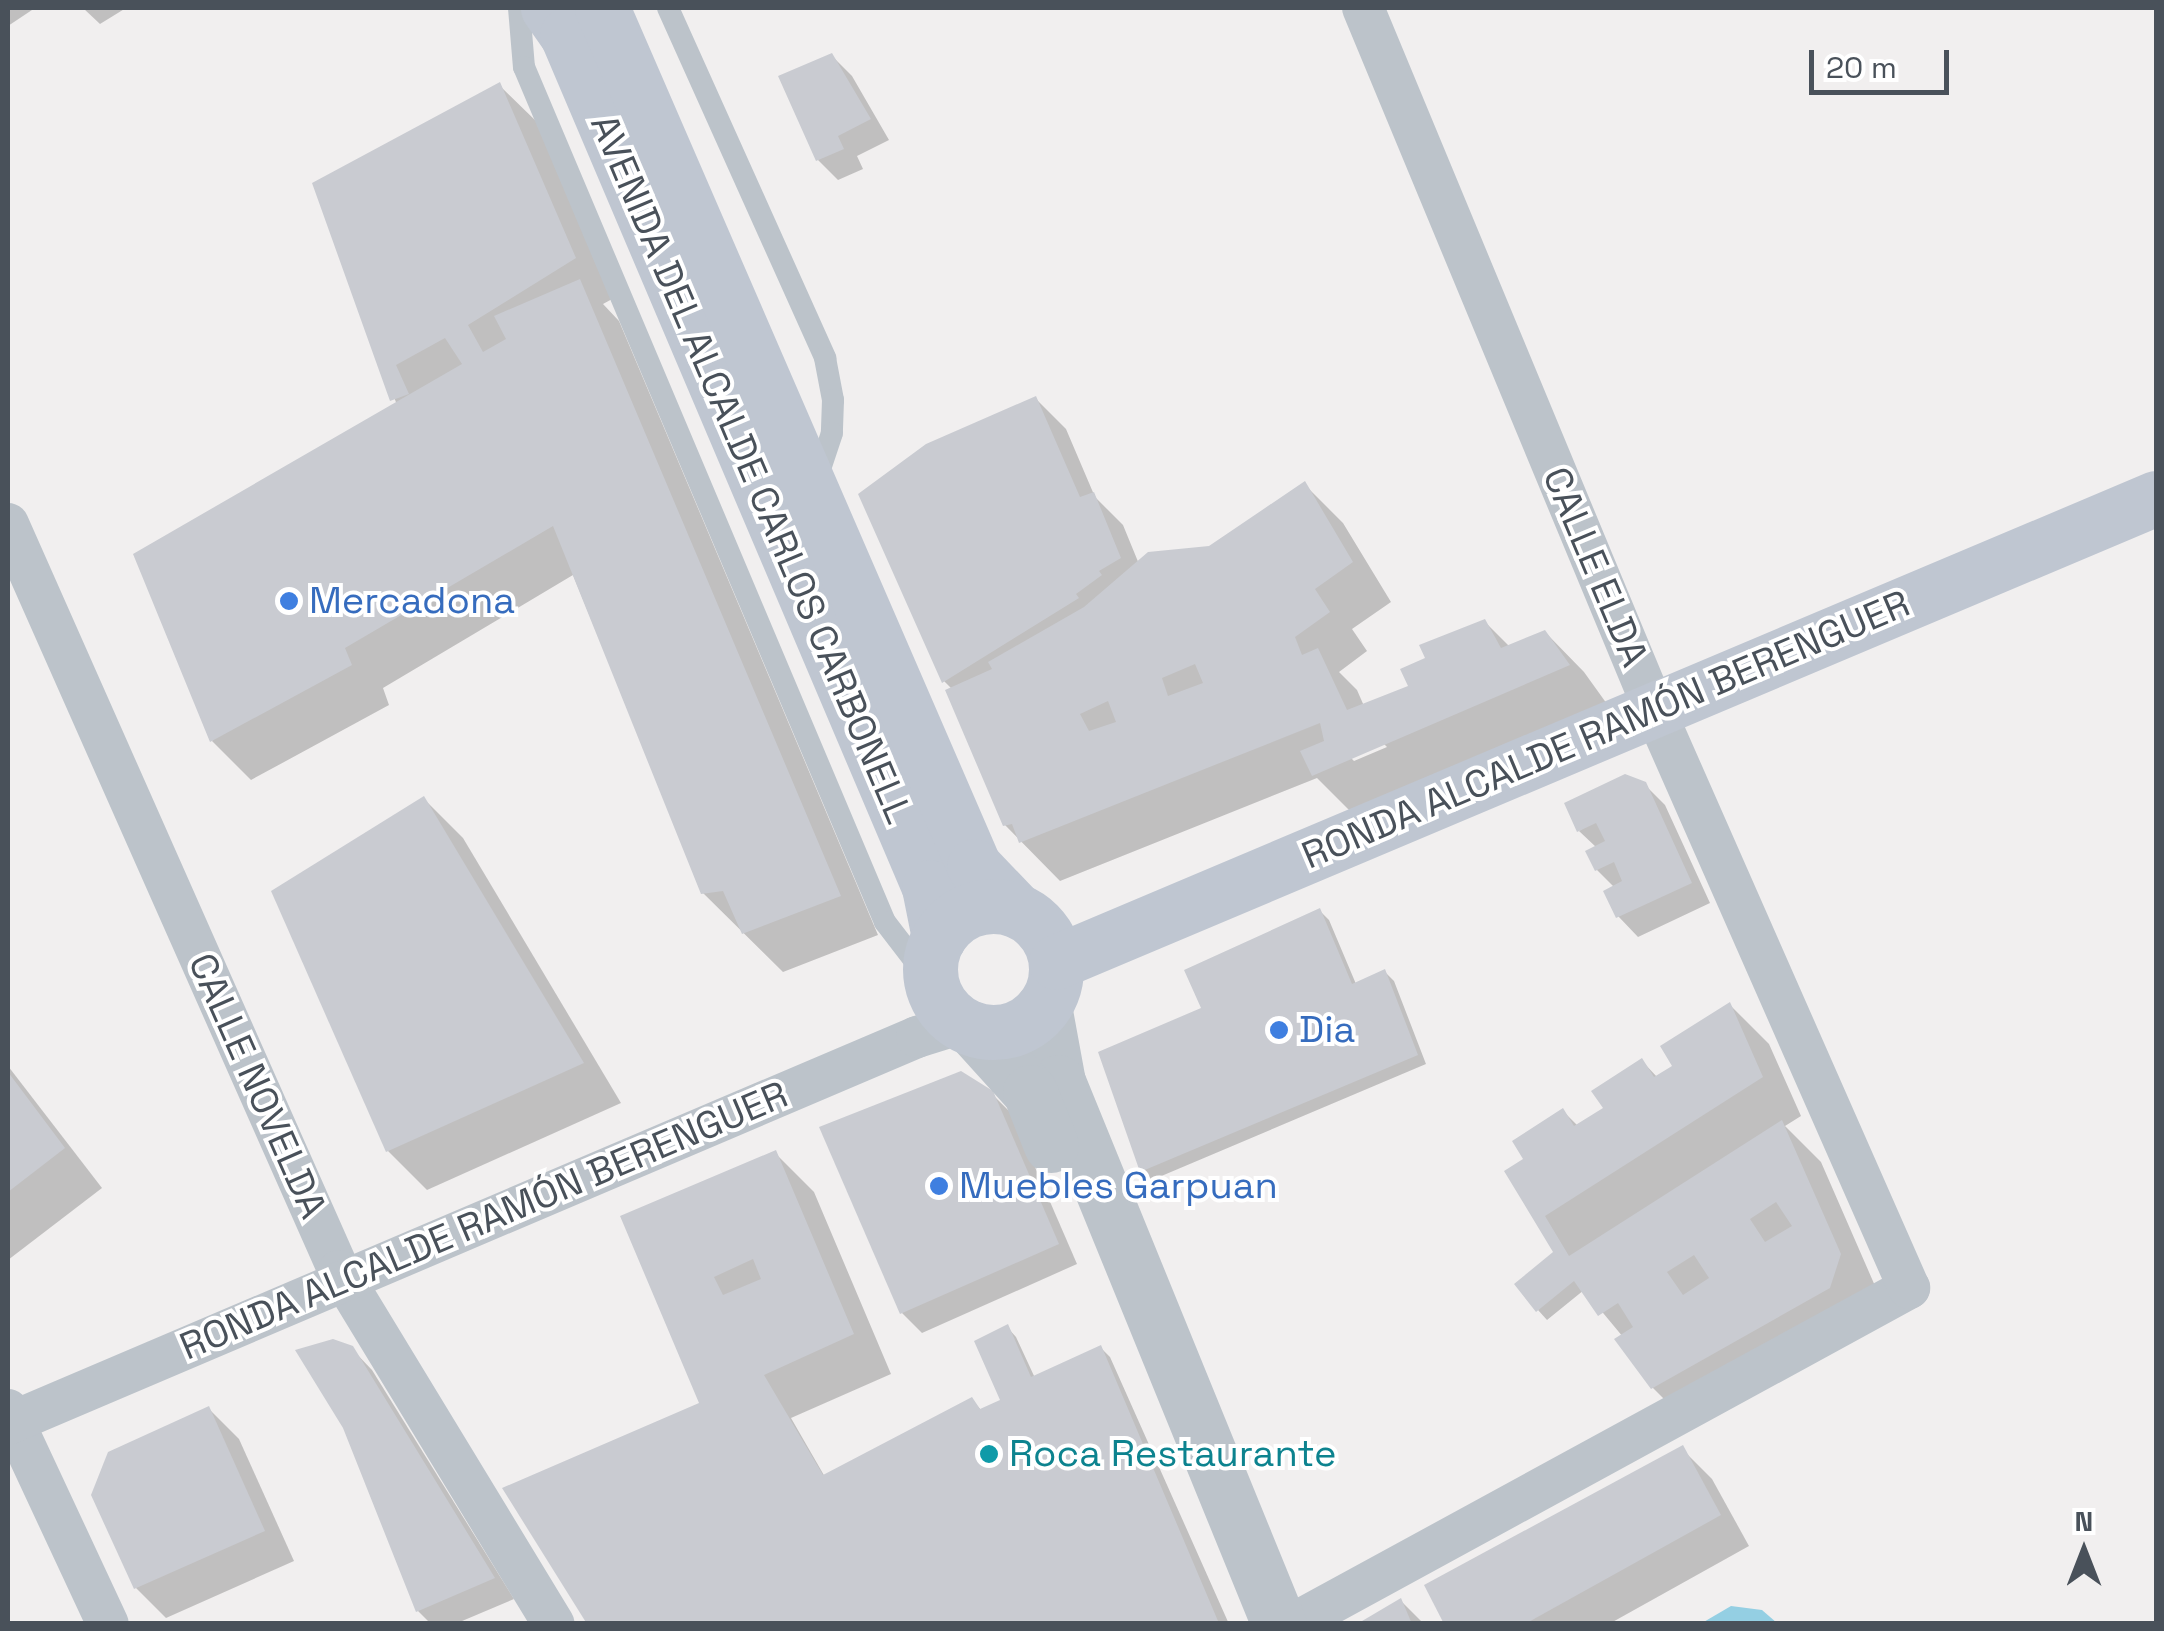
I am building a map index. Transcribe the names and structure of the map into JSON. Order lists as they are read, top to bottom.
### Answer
{
  "streets": {
    "main road": ["AVENIDA DEL ALCALDE CARLOS CARBONELL", "RONDA ALCALDE RAMÓN BERENGUER"],
    "street": ["CALLE ELDA", "CALLE NOVELDA"]
  },
  "crossings": [
    ["AVENIDA DEL ALCALDE CARLOS CARBONELL", "RONDA ALCALDE RAMÓN BERENGUER"],
    ["CALLE ELDA", "RONDA ALCALDE RAMÓN BERENGUER"],
    ["RONDA ALCALDE RAMÓN BERENGUER", "CALLE NOVELDA"]
  ],
  "places": [
    "Mercadona",
    "Dia",
    "Muebles Garpuan",
    "Roca Restaurante"
  ],
  "scale_bar": "20 m",
  "north": "top"
}
